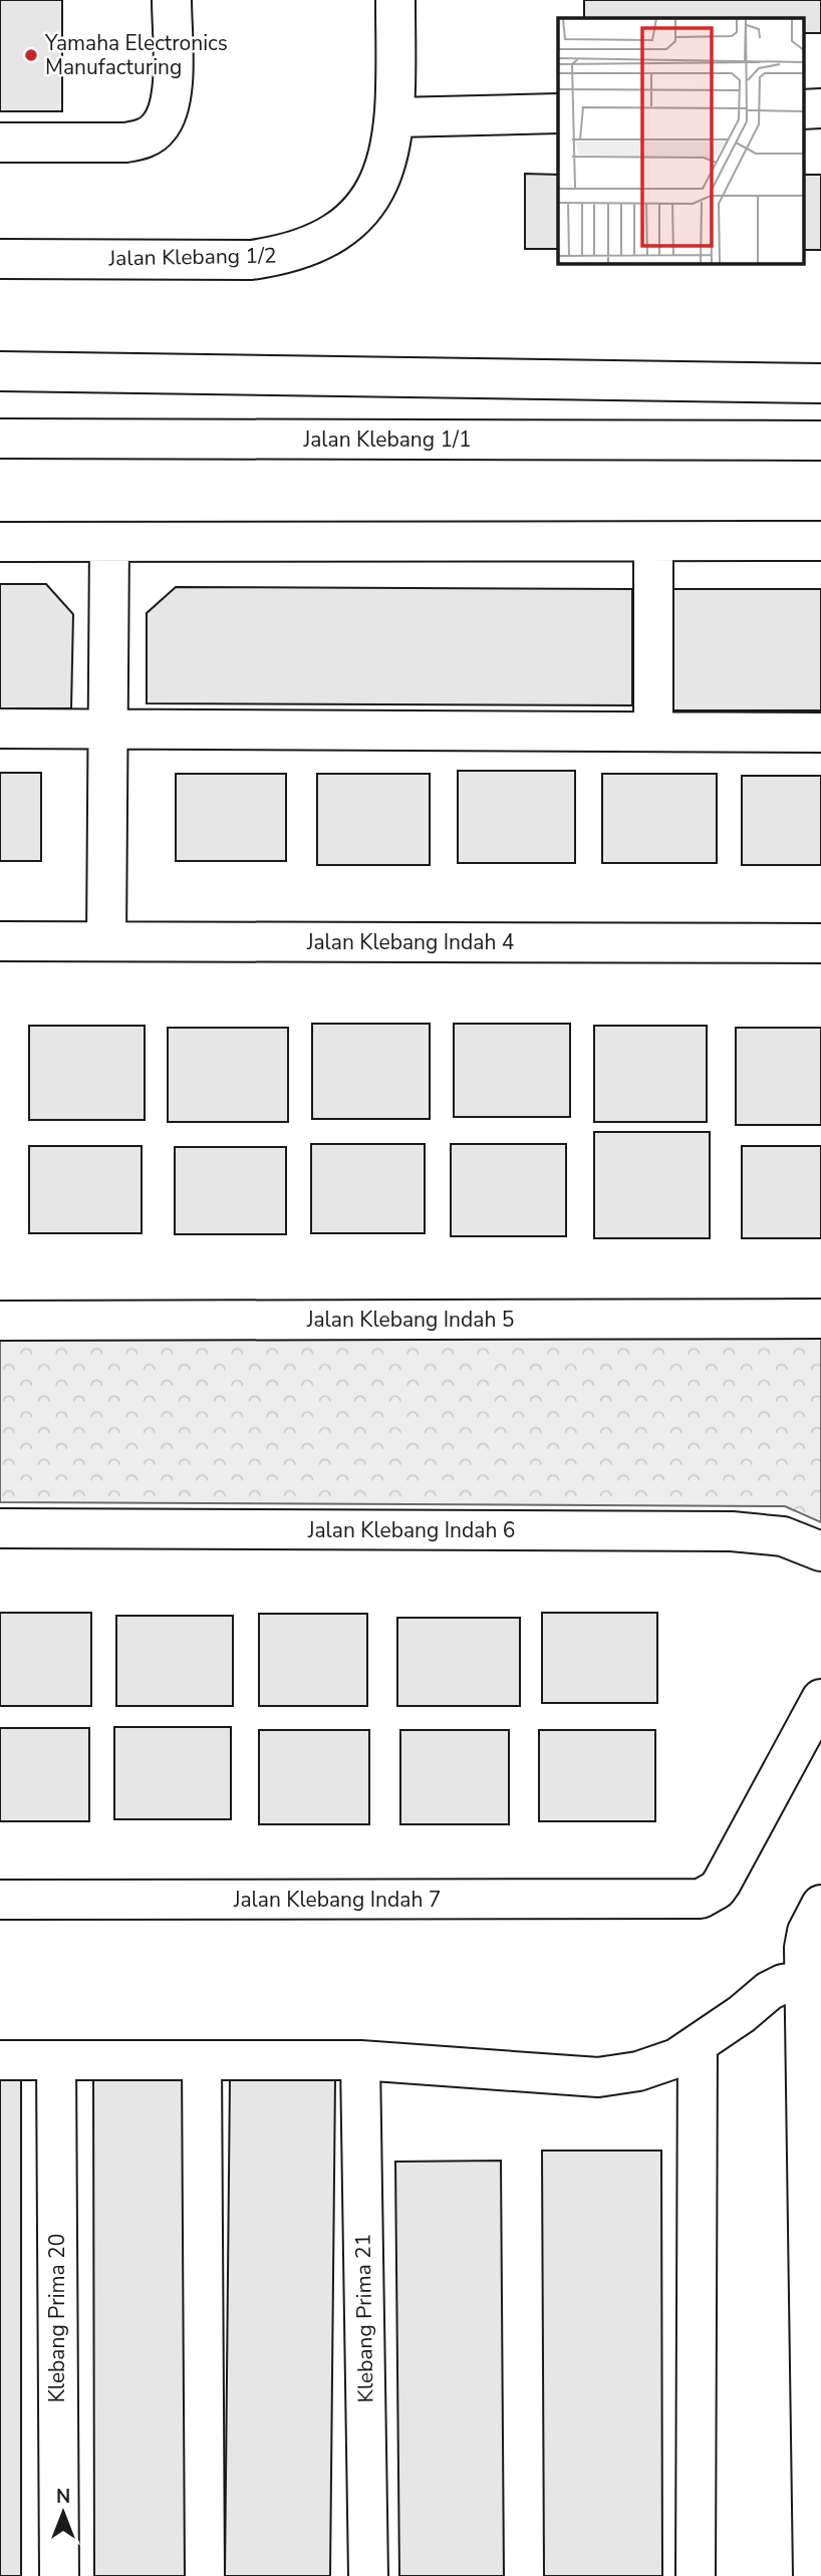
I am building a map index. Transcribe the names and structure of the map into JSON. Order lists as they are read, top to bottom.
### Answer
{
  "streets": {
    "street": [
      "Jalan Klebang 1/2",
      "Jalan Klebang 1/1",
      "Jalan Klebang Indah 4",
      "Jalan Klebang Indah 5",
      "Jalan Klebang Indah 6",
      "Jalan Klebang Indah 7",
      "Klebang Prima 20",
      "Klebang Prima 21"
    ]
  },
  "places": ["Yamaha Electronics Manufacturing"],
  "north": "top"
}
